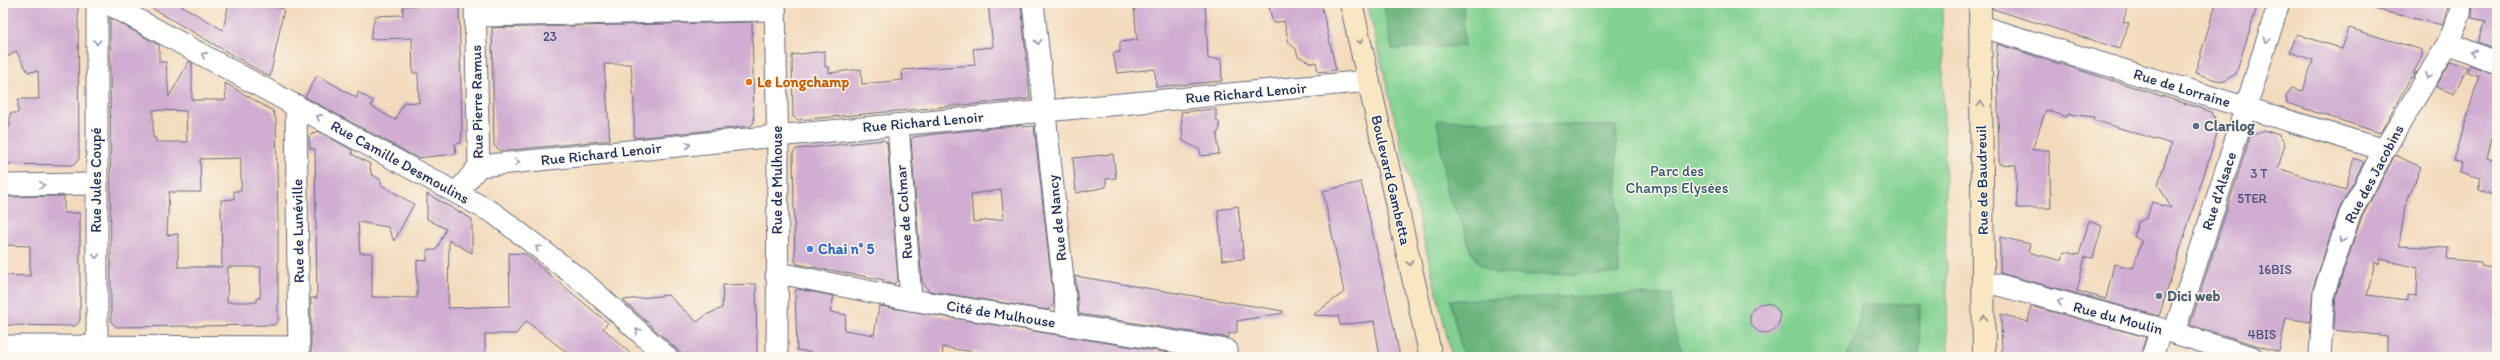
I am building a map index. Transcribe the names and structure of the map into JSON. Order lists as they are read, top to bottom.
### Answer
{
  "streets": {
    "main road": ["Boulevard Gambetta", "Rue de Baudreuil"],
    "street": [
      "Rue de Lorraine",
      "Rue Richard Lenoir",
      "Rue Pierre Ramus",
      "Rue Camille Desmoulins",
      "Rue des Jacobins",
      "Rue Jules Coupé",
      "Rue de Mulhouse",
      "Rue d'Alsace",
      "Rue de Colmar",
      "Rue de Nancy",
      "Rue de Lunéville",
      "Cité de Mulhouse",
      "Rue du Moulin"
    ]
  },
  "crossings": [
    ["Rue de Lorraine", "Rue des Jacobins"],
    ["Rue de Lorraine", "Rue de Baudreuil"],
    ["Rue de Lorraine", "Rue d'Alsace"],
    ["Rue Richard Lenoir", "Rue Pierre Ramus"],
    ["Rue Richard Lenoir", "Rue de Mulhouse"],
    ["Rue Richard Lenoir", "Boulevard Gambetta"],
    ["Rue Richard Lenoir", "Rue de Colmar"],
    ["Rue Richard Lenoir", "Rue de Nancy"],
    ["Rue Pierre Ramus", "Rue Camille Desmoulins"],
    ["Rue Camille Desmoulins", "Rue de Lunéville"],
    ["Rue de Mulhouse", "Cité de Mulhouse"],
    ["Rue de Baudreuil", "Rue du Moulin"],
    ["Rue d'Alsace", "Rue du Moulin"],
    ["Rue de Colmar", "Cité de Mulhouse"],
    ["Rue de Nancy", "Cité de Mulhouse"]
  ],
  "one_way": [
    "Rue Camille Desmoulins",
    "Rue des Jacobins",
    "Rue Jules Coupé",
    "Boulevard Gambetta",
    "Rue de Baudreuil",
    "Rue du Moulin"
  ],
  "parks": ["Parc des Champs Elysées"],
  "places": [
    "Le Longchamp",
    "Clarilog",
    "Chai n° 5",
    "Dici web"
  ],
  "house_numbers": [
    "23",
    "3 T",
    "5TER",
    "16BIS",
    "4BIS"
  ]
}
